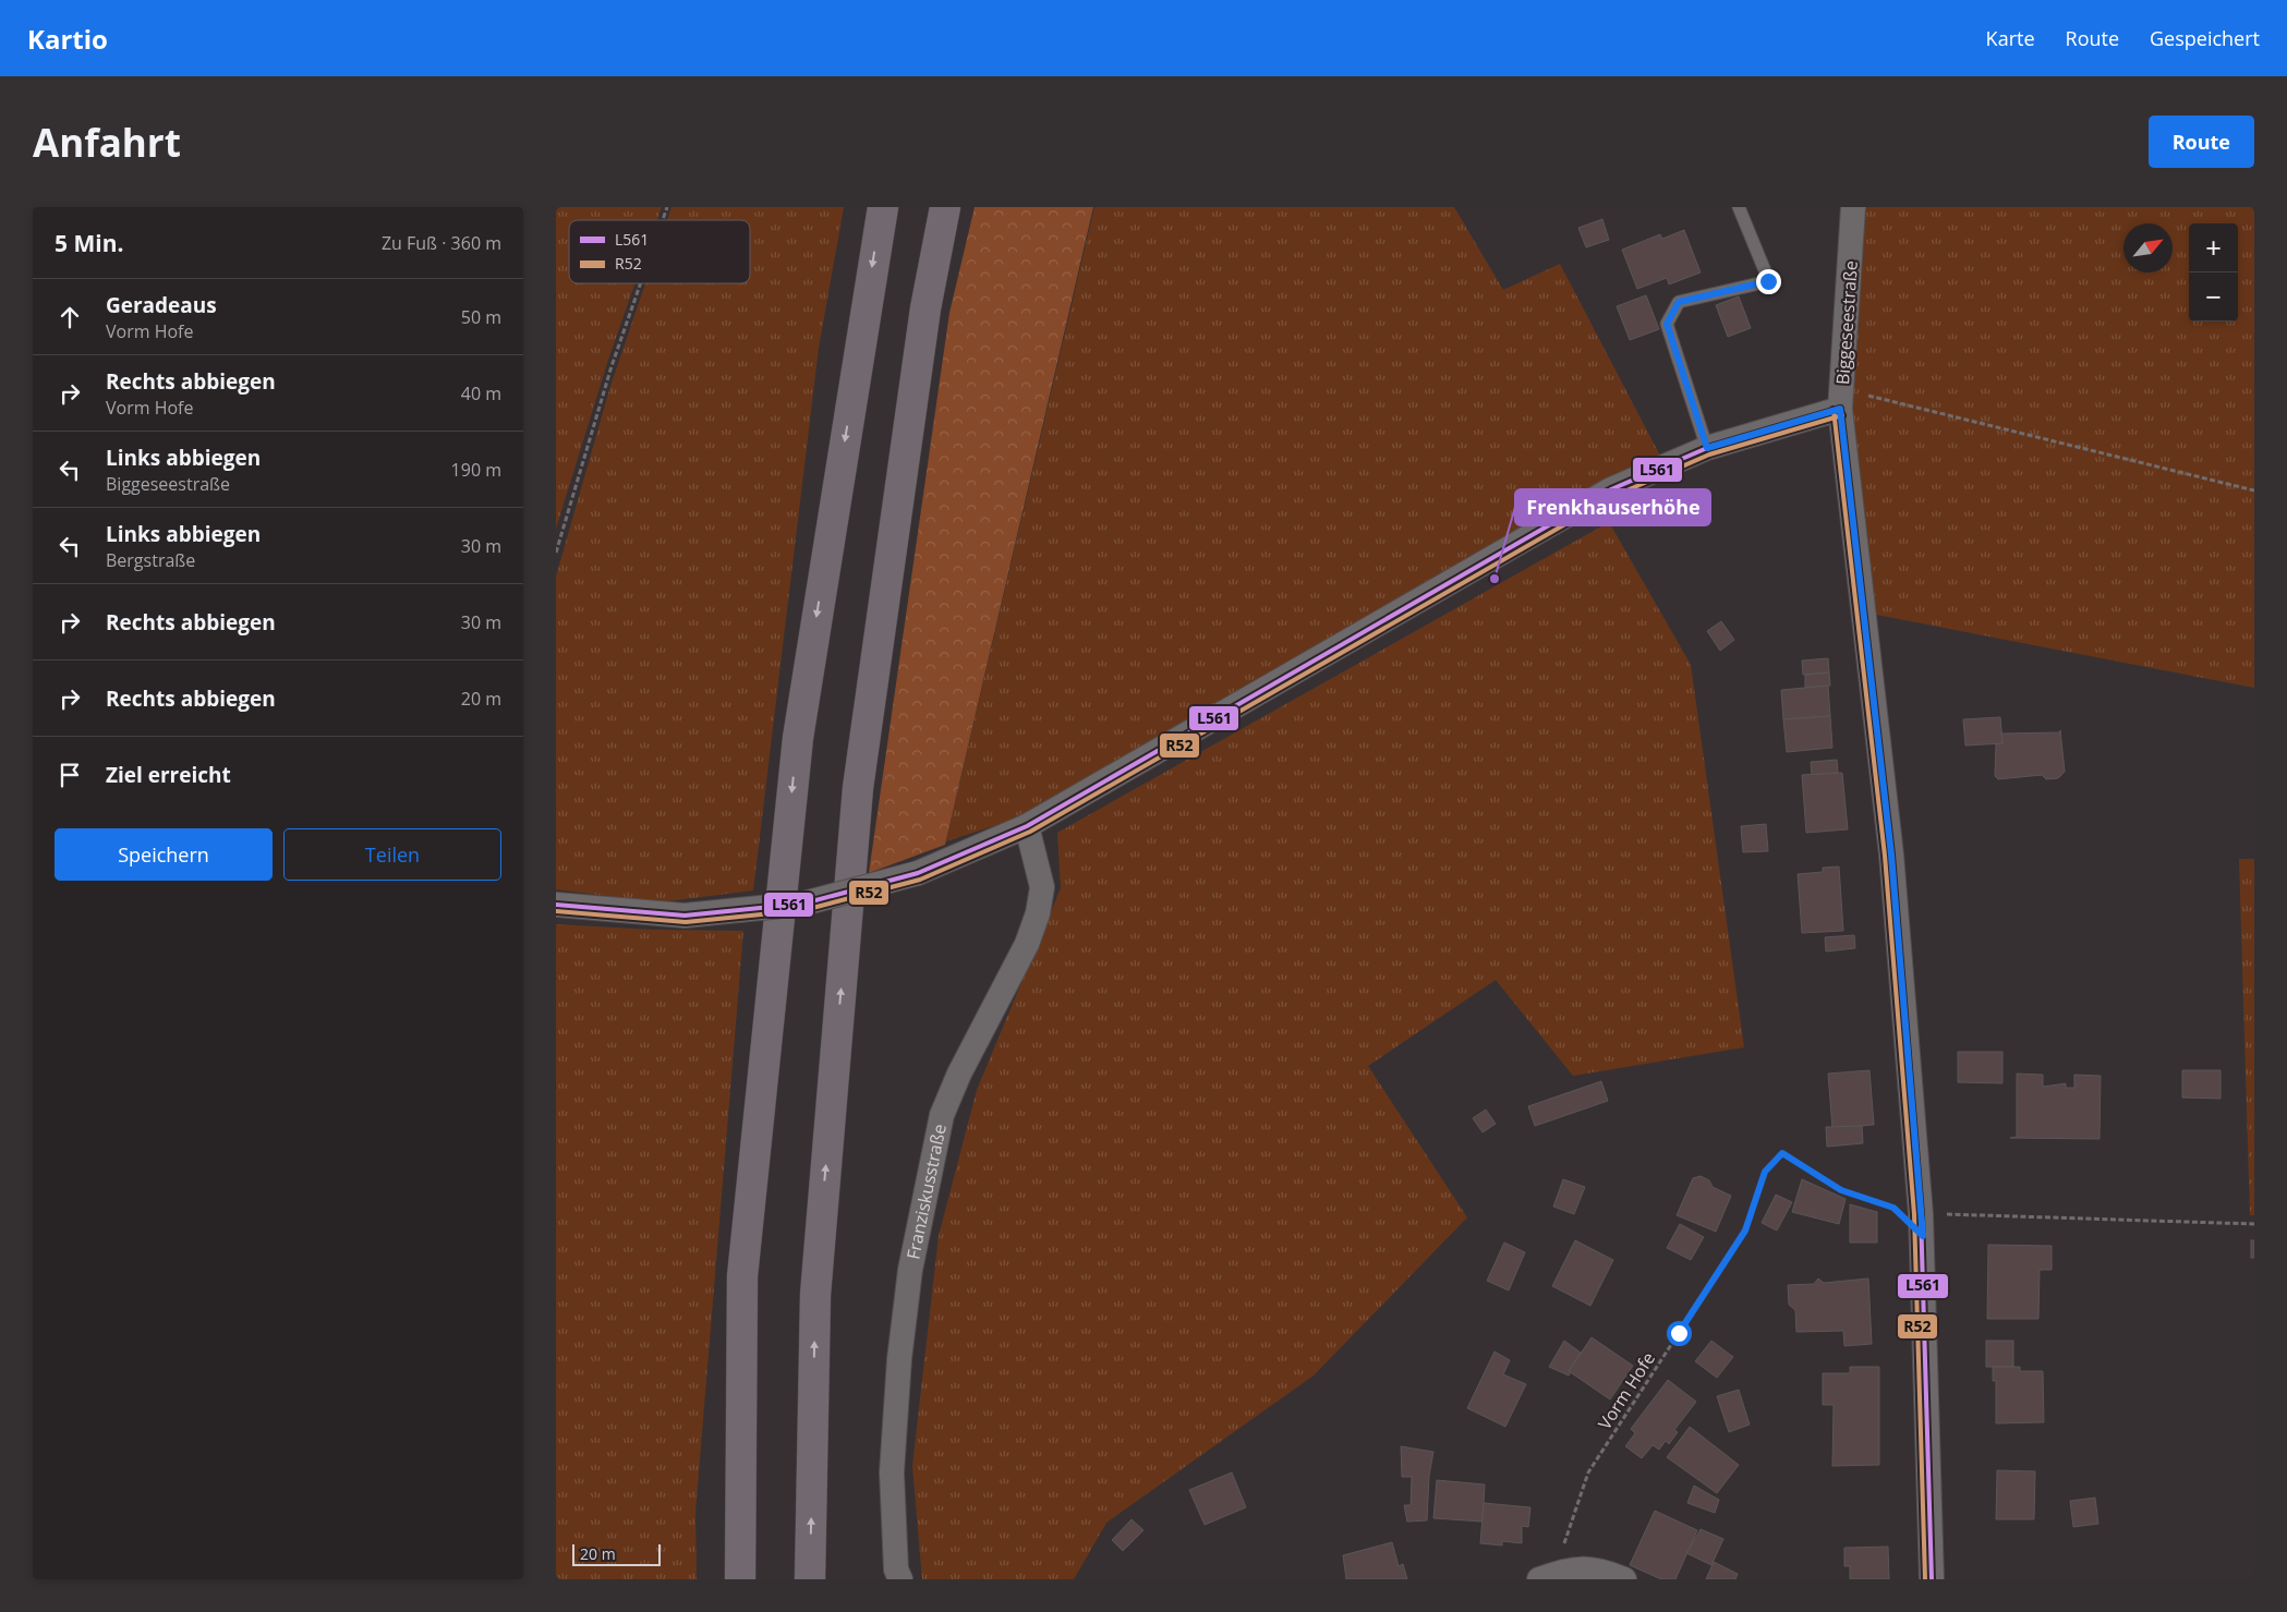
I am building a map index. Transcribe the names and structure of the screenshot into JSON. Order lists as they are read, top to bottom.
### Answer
{
  "streets": {
    "street": ["Biggeseestraße", "Franziskusstraße"],
    "path": ["Vorm Hofe"]
  },
  "crossings": [
    ["Biggeseestraße", "Vorm Hofe"]
  ],
  "places": ["Frenkhauserhöhe"],
  "lines": ["transit line L561", "transit line R52"],
  "legend": ["L561", "R52"],
  "scale_bar": "20 m",
  "north": "top right",
  "page": {
    "header": "Kartio",
    "nav": ["Karte", "Route", "Gespeichert"],
    "buttons": [
      "Route",
      ["Speichern", "Teilen"]
    ],
    "title": "Anfahrt",
    "heading": ["5 Min.", "Zu Fuß · 360 m"],
    "map_buttons": ["+", "−"],
    "list": [
      ["Geradeaus", "Vorm Hofe", "50 m"],
      ["Rechts abbiegen", "Vorm Hofe", "40 m"],
      ["Links abbiegen", "Biggeseestraße", "190 m"],
      ["Links abbiegen", "Bergstraße", "30 m"],
      ["Rechts abbiegen", "30 m"],
      ["Rechts abbiegen", "20 m"],
      "Ziel erreicht"
    ],
    "scale": "20 m"
  }
}
